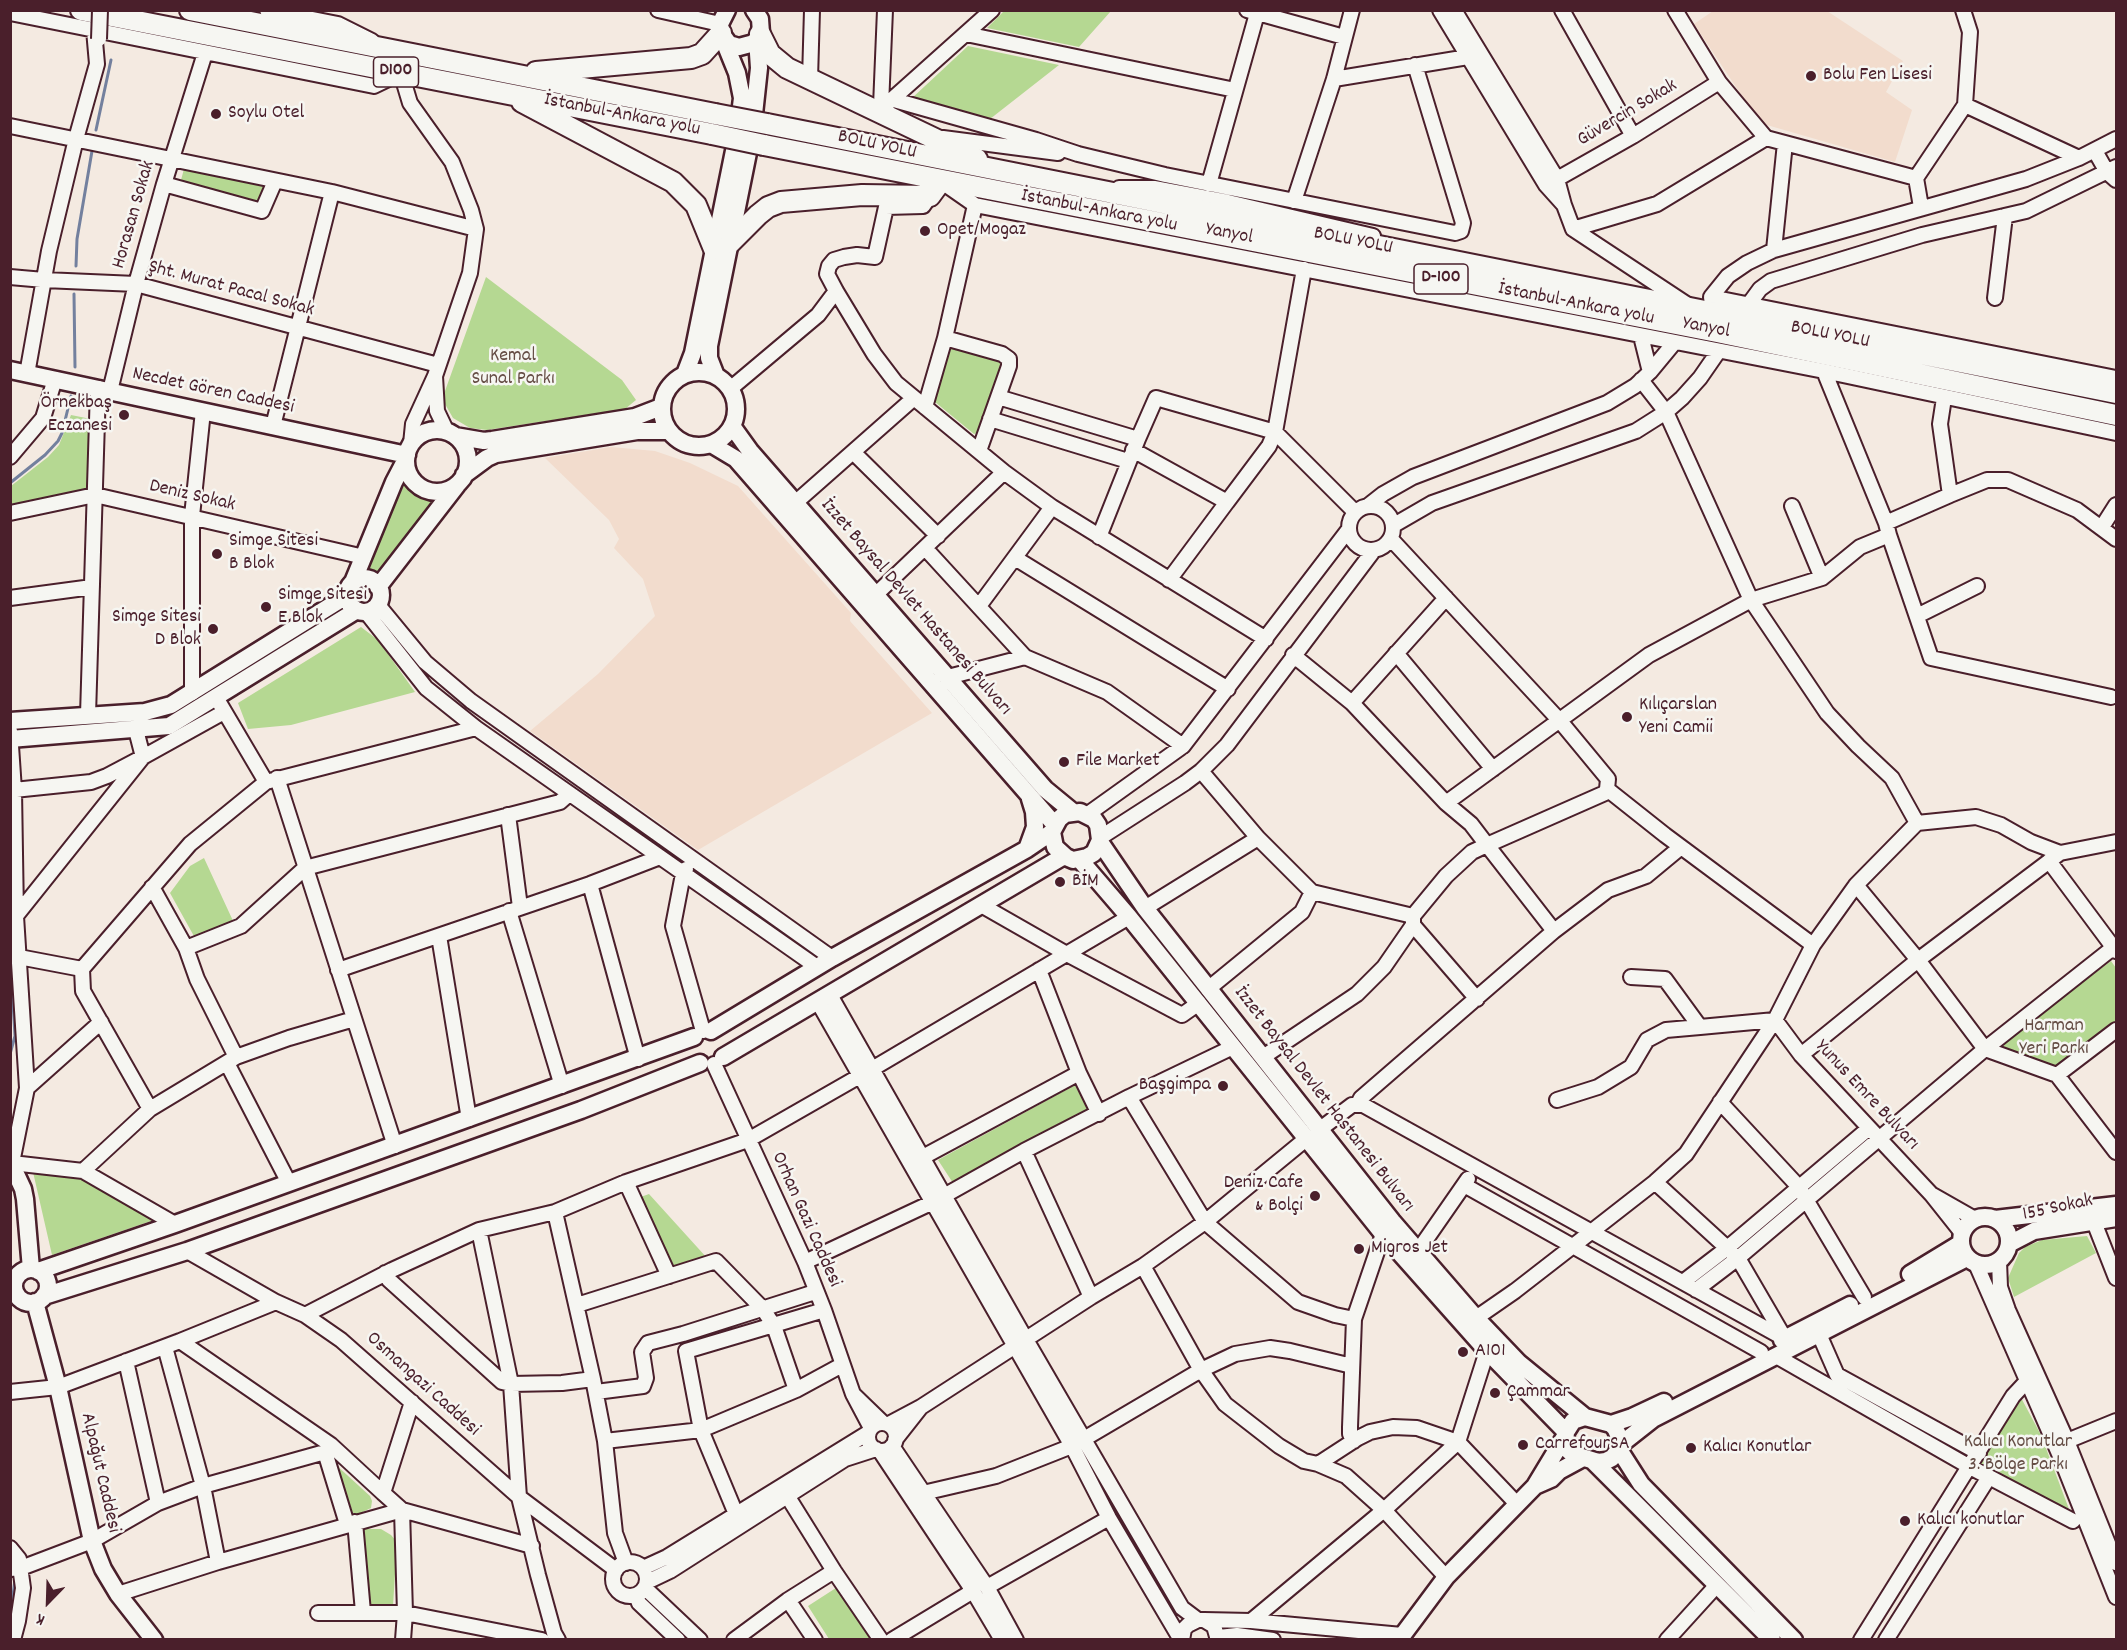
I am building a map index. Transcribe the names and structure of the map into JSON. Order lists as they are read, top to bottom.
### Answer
{
  "streets": {
    "highway": [
      "D100",
      "İstanbul-Ankara yolu",
      "BOLU YOLU",
      "D-100"
    ],
    "main road": [
      "Necdet Gören Caddesi",
      "İzzet Baysal Devlet Hastanesi Bulvarı",
      "155 Sokak",
      "Alpağut Caddesi"
    ],
    "street": [
      "Güvercin Sokak",
      "Horasan Sokak",
      "Yanyol",
      "Şht. Murat Pacal Sokak",
      "Deniz Sokak",
      "Yunus Emre Bulvarı",
      "Orhan Gazi Caddesi",
      "Osmangazi Caddesi"
    ]
  },
  "crossings": [
    ["D100", "İstanbul-Ankara yolu"],
    ["İstanbul-Ankara yolu", "BOLU YOLU"],
    ["İstanbul-Ankara yolu", "Yanyol"],
    ["BOLU YOLU", "Yanyol"],
    ["Horasan Sokak", "Şht. Murat Pacal Sokak"],
    ["Horasan Sokak", "Necdet Gören Caddesi"],
    ["Horasan Sokak", "Deniz Sokak"]
  ],
  "parks": ["Kemal Sunal Parkı", "Harman Yeri Parkı", "Kalıcı Konutlar 3. Bölge Parkı"],
  "places": [
    "Bolu Fen Lisesi",
    "Soylu Otel",
    "Opet/Mogaz",
    "Örnekbaş Eczanesi",
    "Simge Sitesi B Blok",
    "Simge Sitesi E Blok",
    "Simge Sitesi D Blok",
    "Kılıçarslan Yeni Camii",
    "File Market",
    "BİM",
    "Başgimpa",
    "Deniz Cafe & Bolçi",
    "Migros Jet",
    "A101",
    "Çammar",
    "CarrefourSA",
    "Kalıcı Konutlar",
    "Kalıcı konutlar"
  ],
  "north": "bottom left"
}
